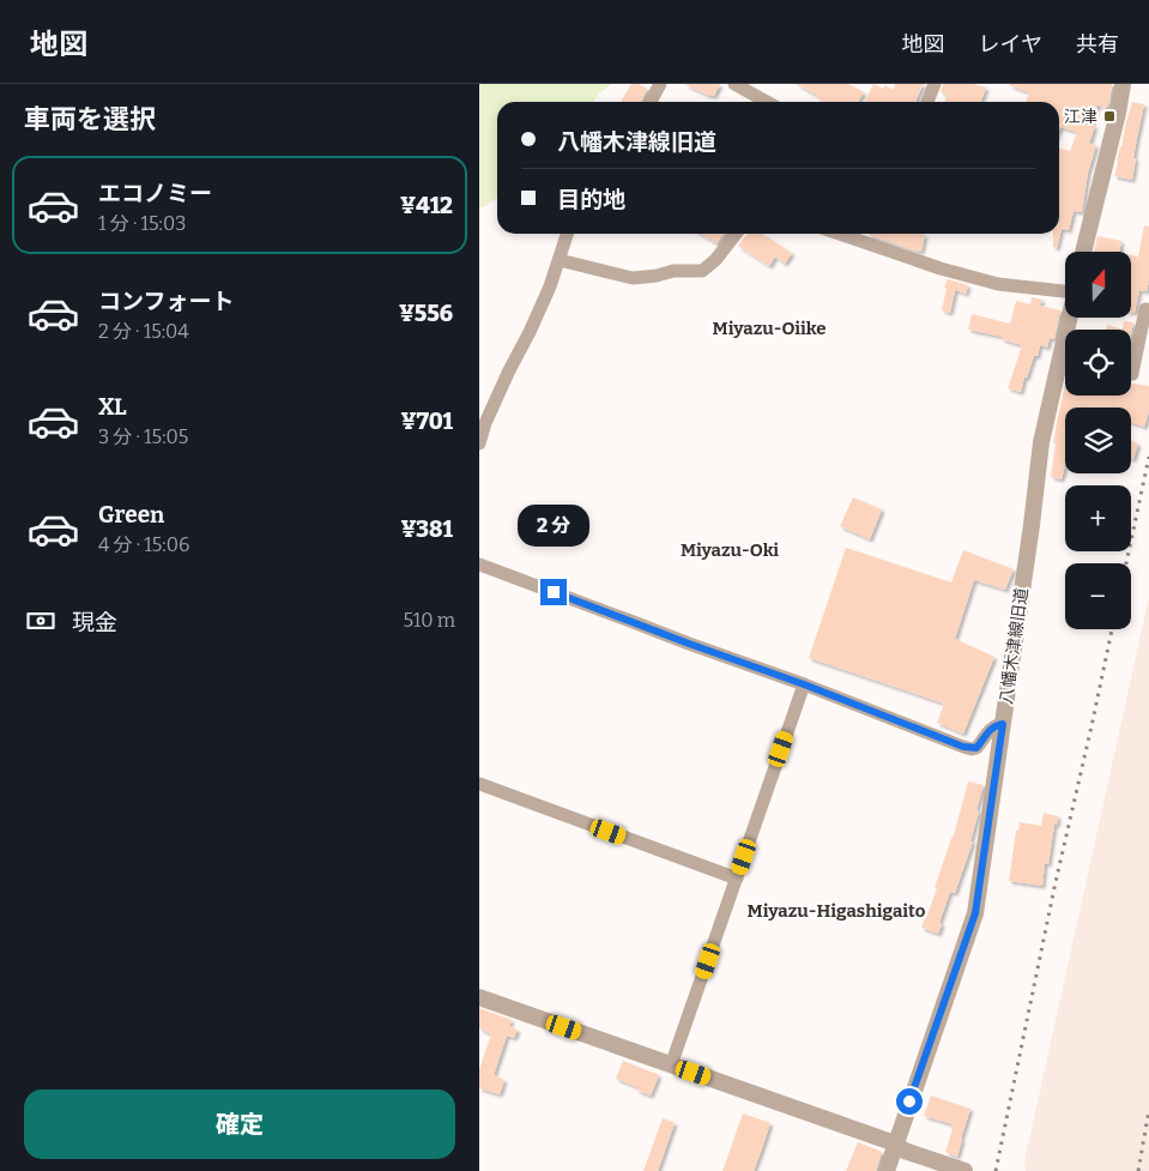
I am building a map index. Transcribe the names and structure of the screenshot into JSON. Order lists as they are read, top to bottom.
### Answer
{
  "streets": {
    "street": ["八幡木津線旧道"]
  },
  "districts": ["Miyazu-Oiike", "Miyazu-Oki", "Miyazu-Higashigaito"],
  "places": {
    "transit": ["江津"]
  },
  "north": "top",
  "page": {
    "header": "地図",
    "nav": ["地図", "レイヤ", "共有"],
    "heading": "車両を選択",
    "banner": ["八幡木津線旧道", "目的地"],
    "list": [
      {
        "name": "エコノミー",
        "note": "1 分 · 15:03",
        "value": "¥412"
      },
      {
        "name": "コンフォート",
        "note": "2 分 · 15:04",
        "value": "¥556"
      },
      {
        "name": "XL",
        "note": "3 分 · 15:05",
        "value": "¥701"
      },
      {
        "name": "Green",
        "note": "4 分 · 15:06",
        "value": "¥381"
      }
    ],
    "map_buttons": ["+", "−"],
    "bubble": "2 分",
    "pay": ["現金", "510 m"],
    "buttons": "確定"
  }
}
